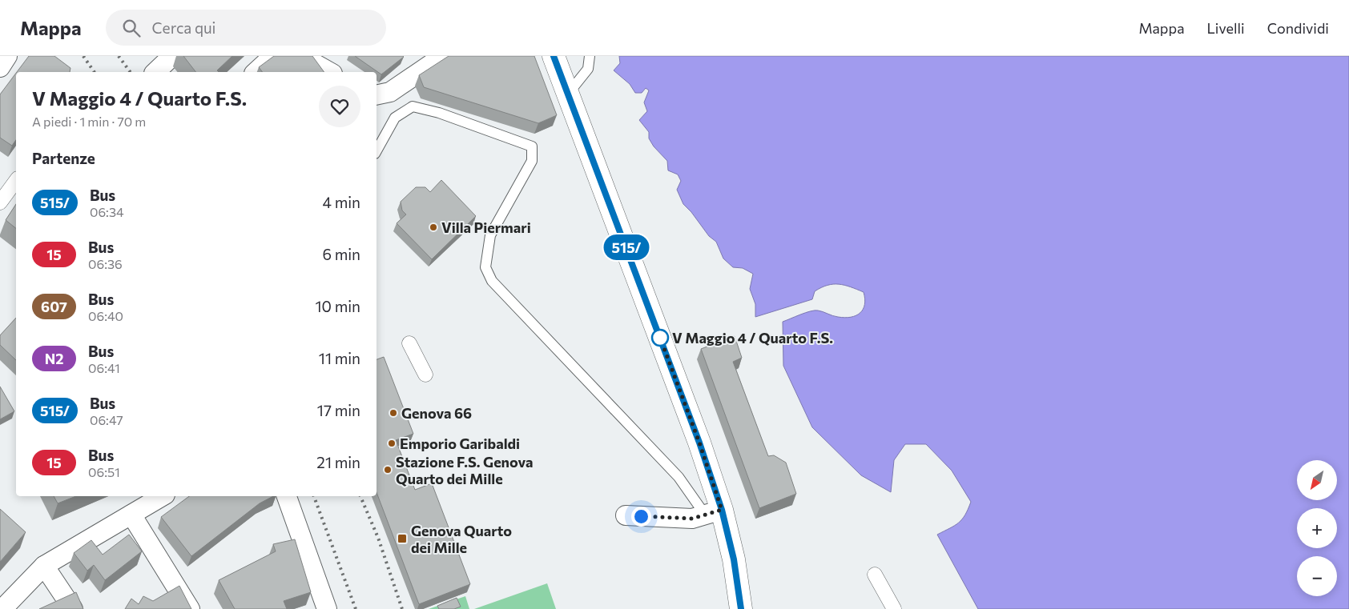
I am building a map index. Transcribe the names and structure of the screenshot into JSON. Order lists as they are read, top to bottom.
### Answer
{
  "places": {
    "other": [
      "Villa Piermari",
      "V Maggio 4 / Quarto F.S.",
      "Genova 66",
      "Emporio Garibaldi",
      "Stazione F.S. Genova Quarto dei Mille"
    ],
    "transit": ["Genova Quarto dei Mille"]
  },
  "lines": ["bus line 515/"],
  "north": "bottom left",
  "page": {
    "header": "Mappa",
    "search": "Cerca qui",
    "nav": ["Mappa", "Livelli", "Condividi"],
    "on_map": "515/",
    "heading": [
      ["V Maggio 4 / Quarto F.S.", "A piedi · 1 min · 70 m"],
      "Partenze"
    ],
    "list": [
      {
        "mark": "515/",
        "name": "Bus",
        "note": "06:34",
        "value": "4 min"
      },
      {
        "mark": "15",
        "name": "Bus",
        "note": "06:36",
        "value": "6 min"
      },
      {
        "mark": "607",
        "name": "Bus",
        "note": "06:40",
        "value": "10 min"
      },
      {
        "mark": "N2",
        "name": "Bus",
        "note": "06:41",
        "value": "11 min"
      },
      {
        "mark": "515/",
        "name": "Bus",
        "note": "06:47",
        "value": "17 min"
      },
      {
        "mark": "15",
        "name": "Bus",
        "note": "06:51",
        "value": "21 min"
      }
    ],
    "map_buttons": ["+", "−"]
  }
}
